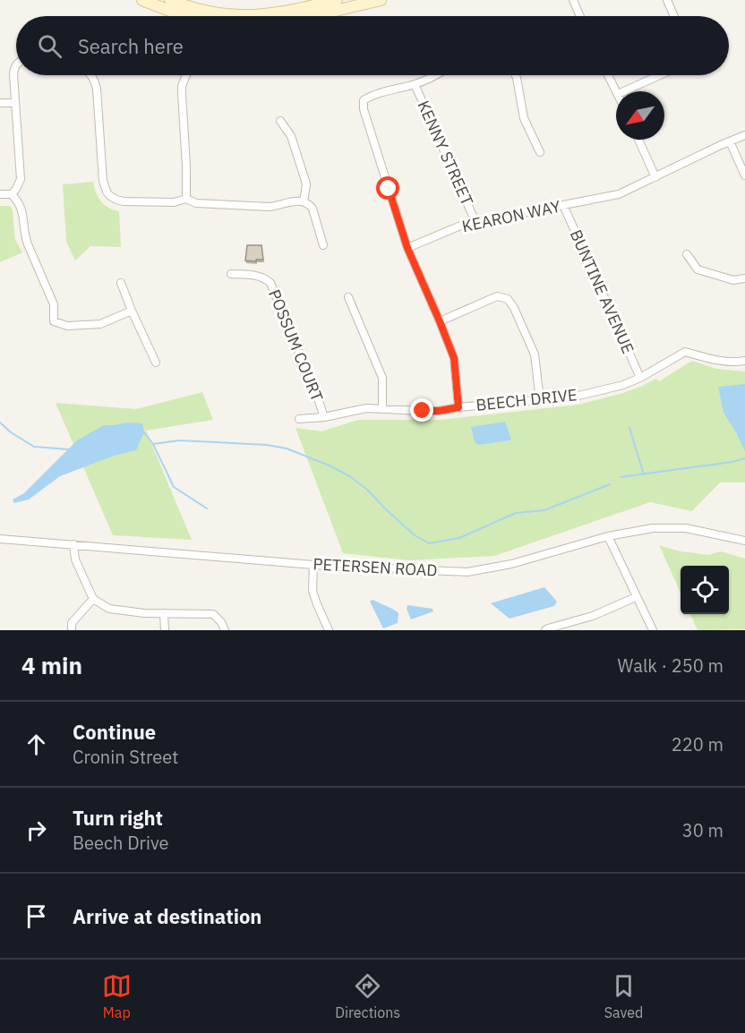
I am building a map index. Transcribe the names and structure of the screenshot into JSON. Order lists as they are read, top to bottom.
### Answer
{
  "streets": {
    "street": [
      "KENNY STREET",
      "KEARON WAY",
      "BUNTINE AVENUE",
      "POSSUM COURT",
      "BEECH DRIVE",
      "PETERSEN ROAD"
    ]
  },
  "crossings": [
    ["KENNY STREET", "KEARON WAY"],
    ["KEARON WAY", "BUNTINE AVENUE"],
    ["BUNTINE AVENUE", "BEECH DRIVE"],
    ["POSSUM COURT", "BEECH DRIVE"]
  ],
  "north": "bottom left",
  "page": {
    "search": "Search here",
    "heading": ["4 min", "Walk · 250 m"],
    "list": [
      ["Continue", "Cronin Street", "220 m"],
      ["Turn right", "Beech Drive", "30 m"],
      "Arrive at destination"
    ],
    "nav": ["Map", "Directions", "Saved"]
  }
}
